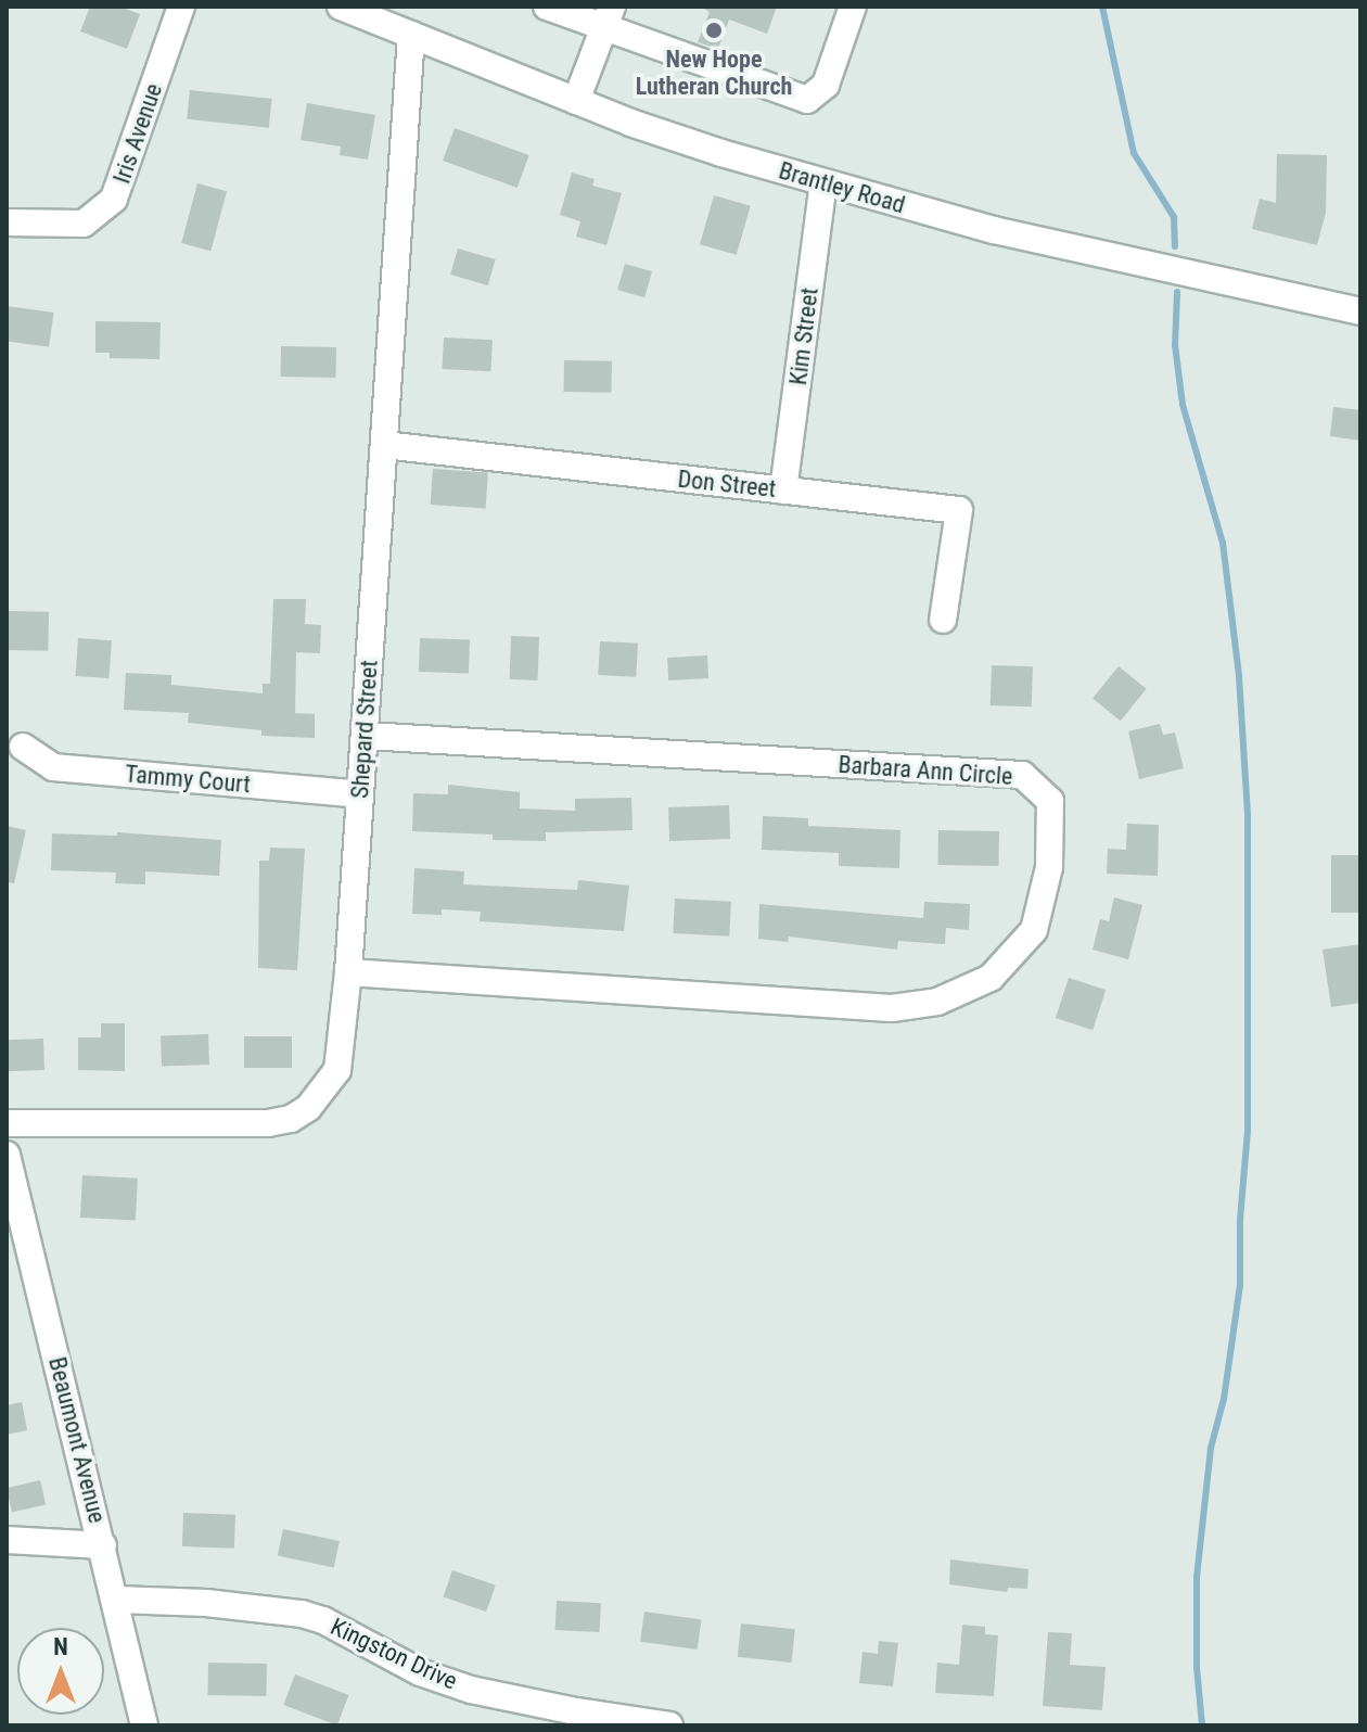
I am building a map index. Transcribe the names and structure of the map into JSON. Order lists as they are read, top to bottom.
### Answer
{
  "streets": {
    "street": [
      "Iris Avenue",
      "Brantley Road",
      "Kim Street",
      "Don Street",
      "Shepard Street",
      "Barbara Ann Circle",
      "Tammy Court",
      "Beaumont Avenue",
      "Kingston Drive"
    ]
  },
  "crossings": [
    ["Brantley Road", "Kim Street"],
    ["Brantley Road", "Shepard Street"],
    ["Kim Street", "Don Street"],
    ["Don Street", "Shepard Street"],
    ["Shepard Street", "Barbara Ann Circle"],
    ["Shepard Street", "Tammy Court"],
    ["Beaumont Avenue", "Kingston Drive"]
  ],
  "places": ["New Hope Lutheran Church"],
  "north": "top"
}
